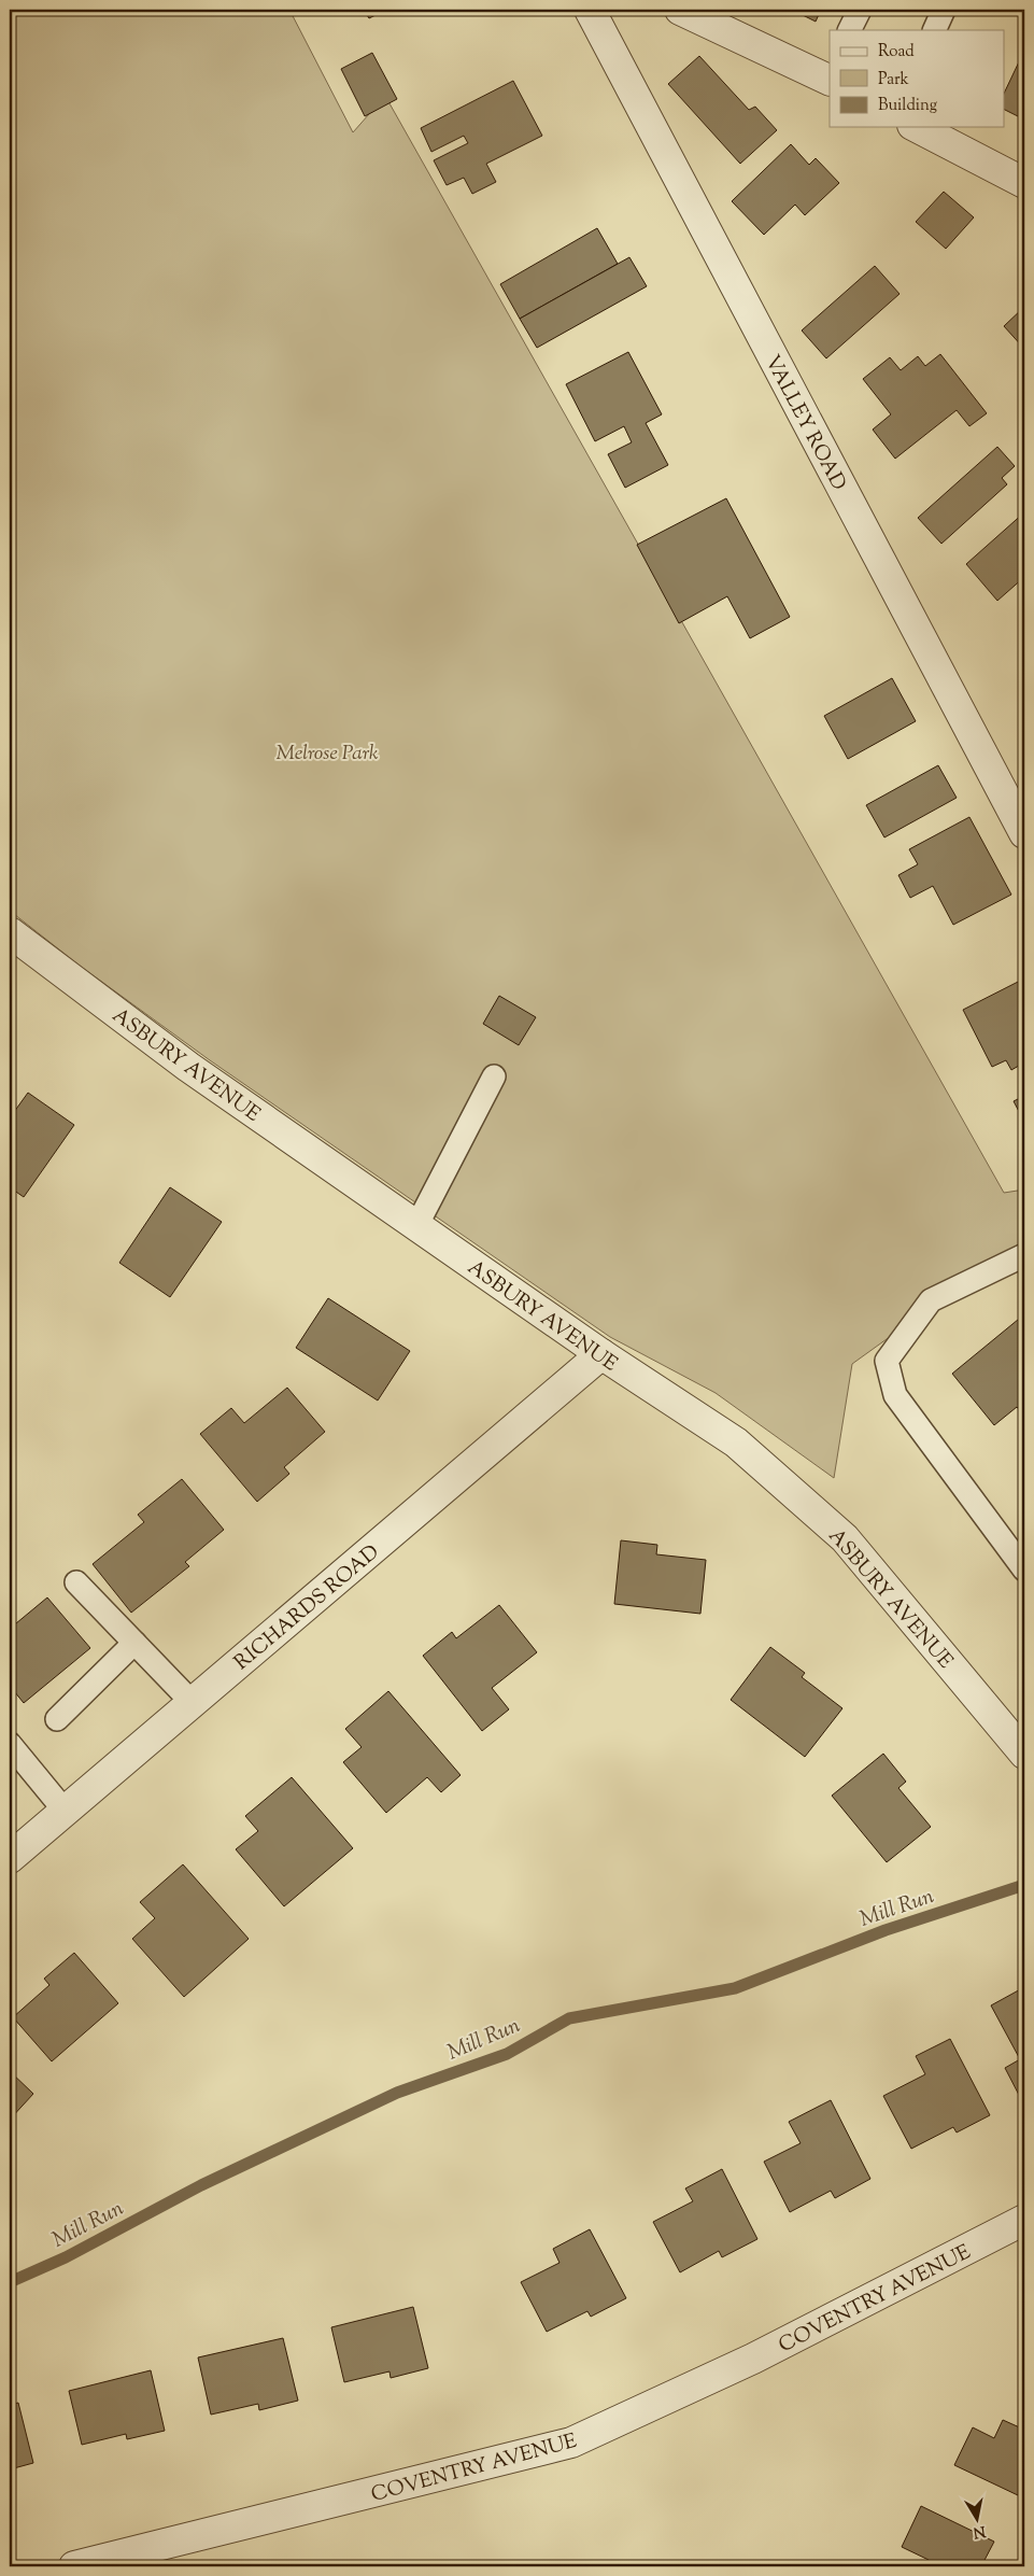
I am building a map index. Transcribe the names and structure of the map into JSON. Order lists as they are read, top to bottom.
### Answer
{
  "streets": {
    "street": [
      "VALLEY ROAD",
      "ASBURY AVENUE",
      "RICHARDS ROAD",
      "COVENTRY AVENUE"
    ]
  },
  "crossings": [
    ["ASBURY AVENUE", "RICHARDS ROAD"]
  ],
  "water": ["Mill Run"],
  "parks": ["Melrose Park"],
  "legend": ["Road", "Park", "Building"],
  "north": "bottom"
}
